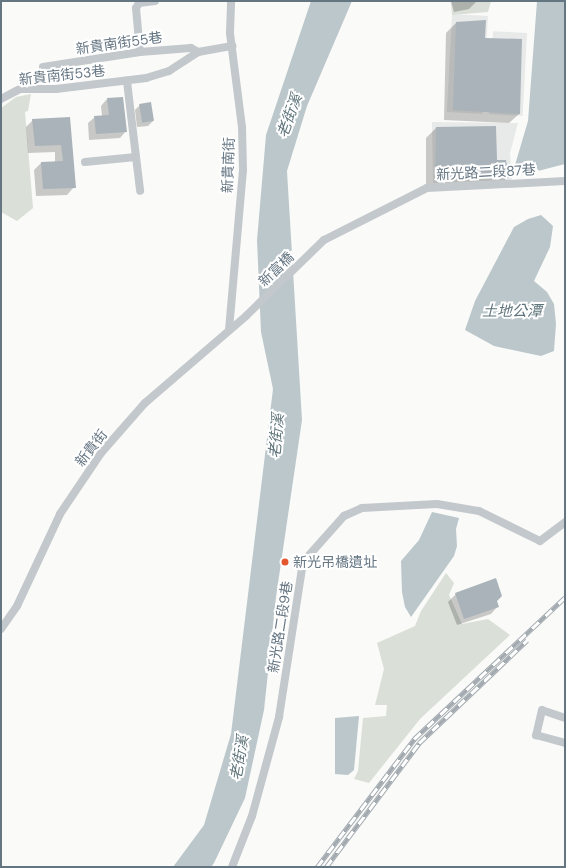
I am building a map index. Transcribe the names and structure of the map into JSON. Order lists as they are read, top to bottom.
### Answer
{
  "streets": {
    "street": [
      "新貴南街55巷",
      "新貴南街53巷",
      "新貴南街",
      "新光路二段87巷",
      "新富橋",
      "新貴街",
      "新光路二段9巷"
    ]
  },
  "crossings": [
    ["新貴南街55巷", "新貴南街53巷"],
    ["新貴南街53巷", "新貴南街"],
    ["新貴南街", "新貴街"],
    ["新光路二段87巷", "新富橋"],
    ["新富橋", "新貴街"]
  ],
  "water": ["老街溪", "土地公潭"],
  "places": ["新光吊橋遺址"]
}
